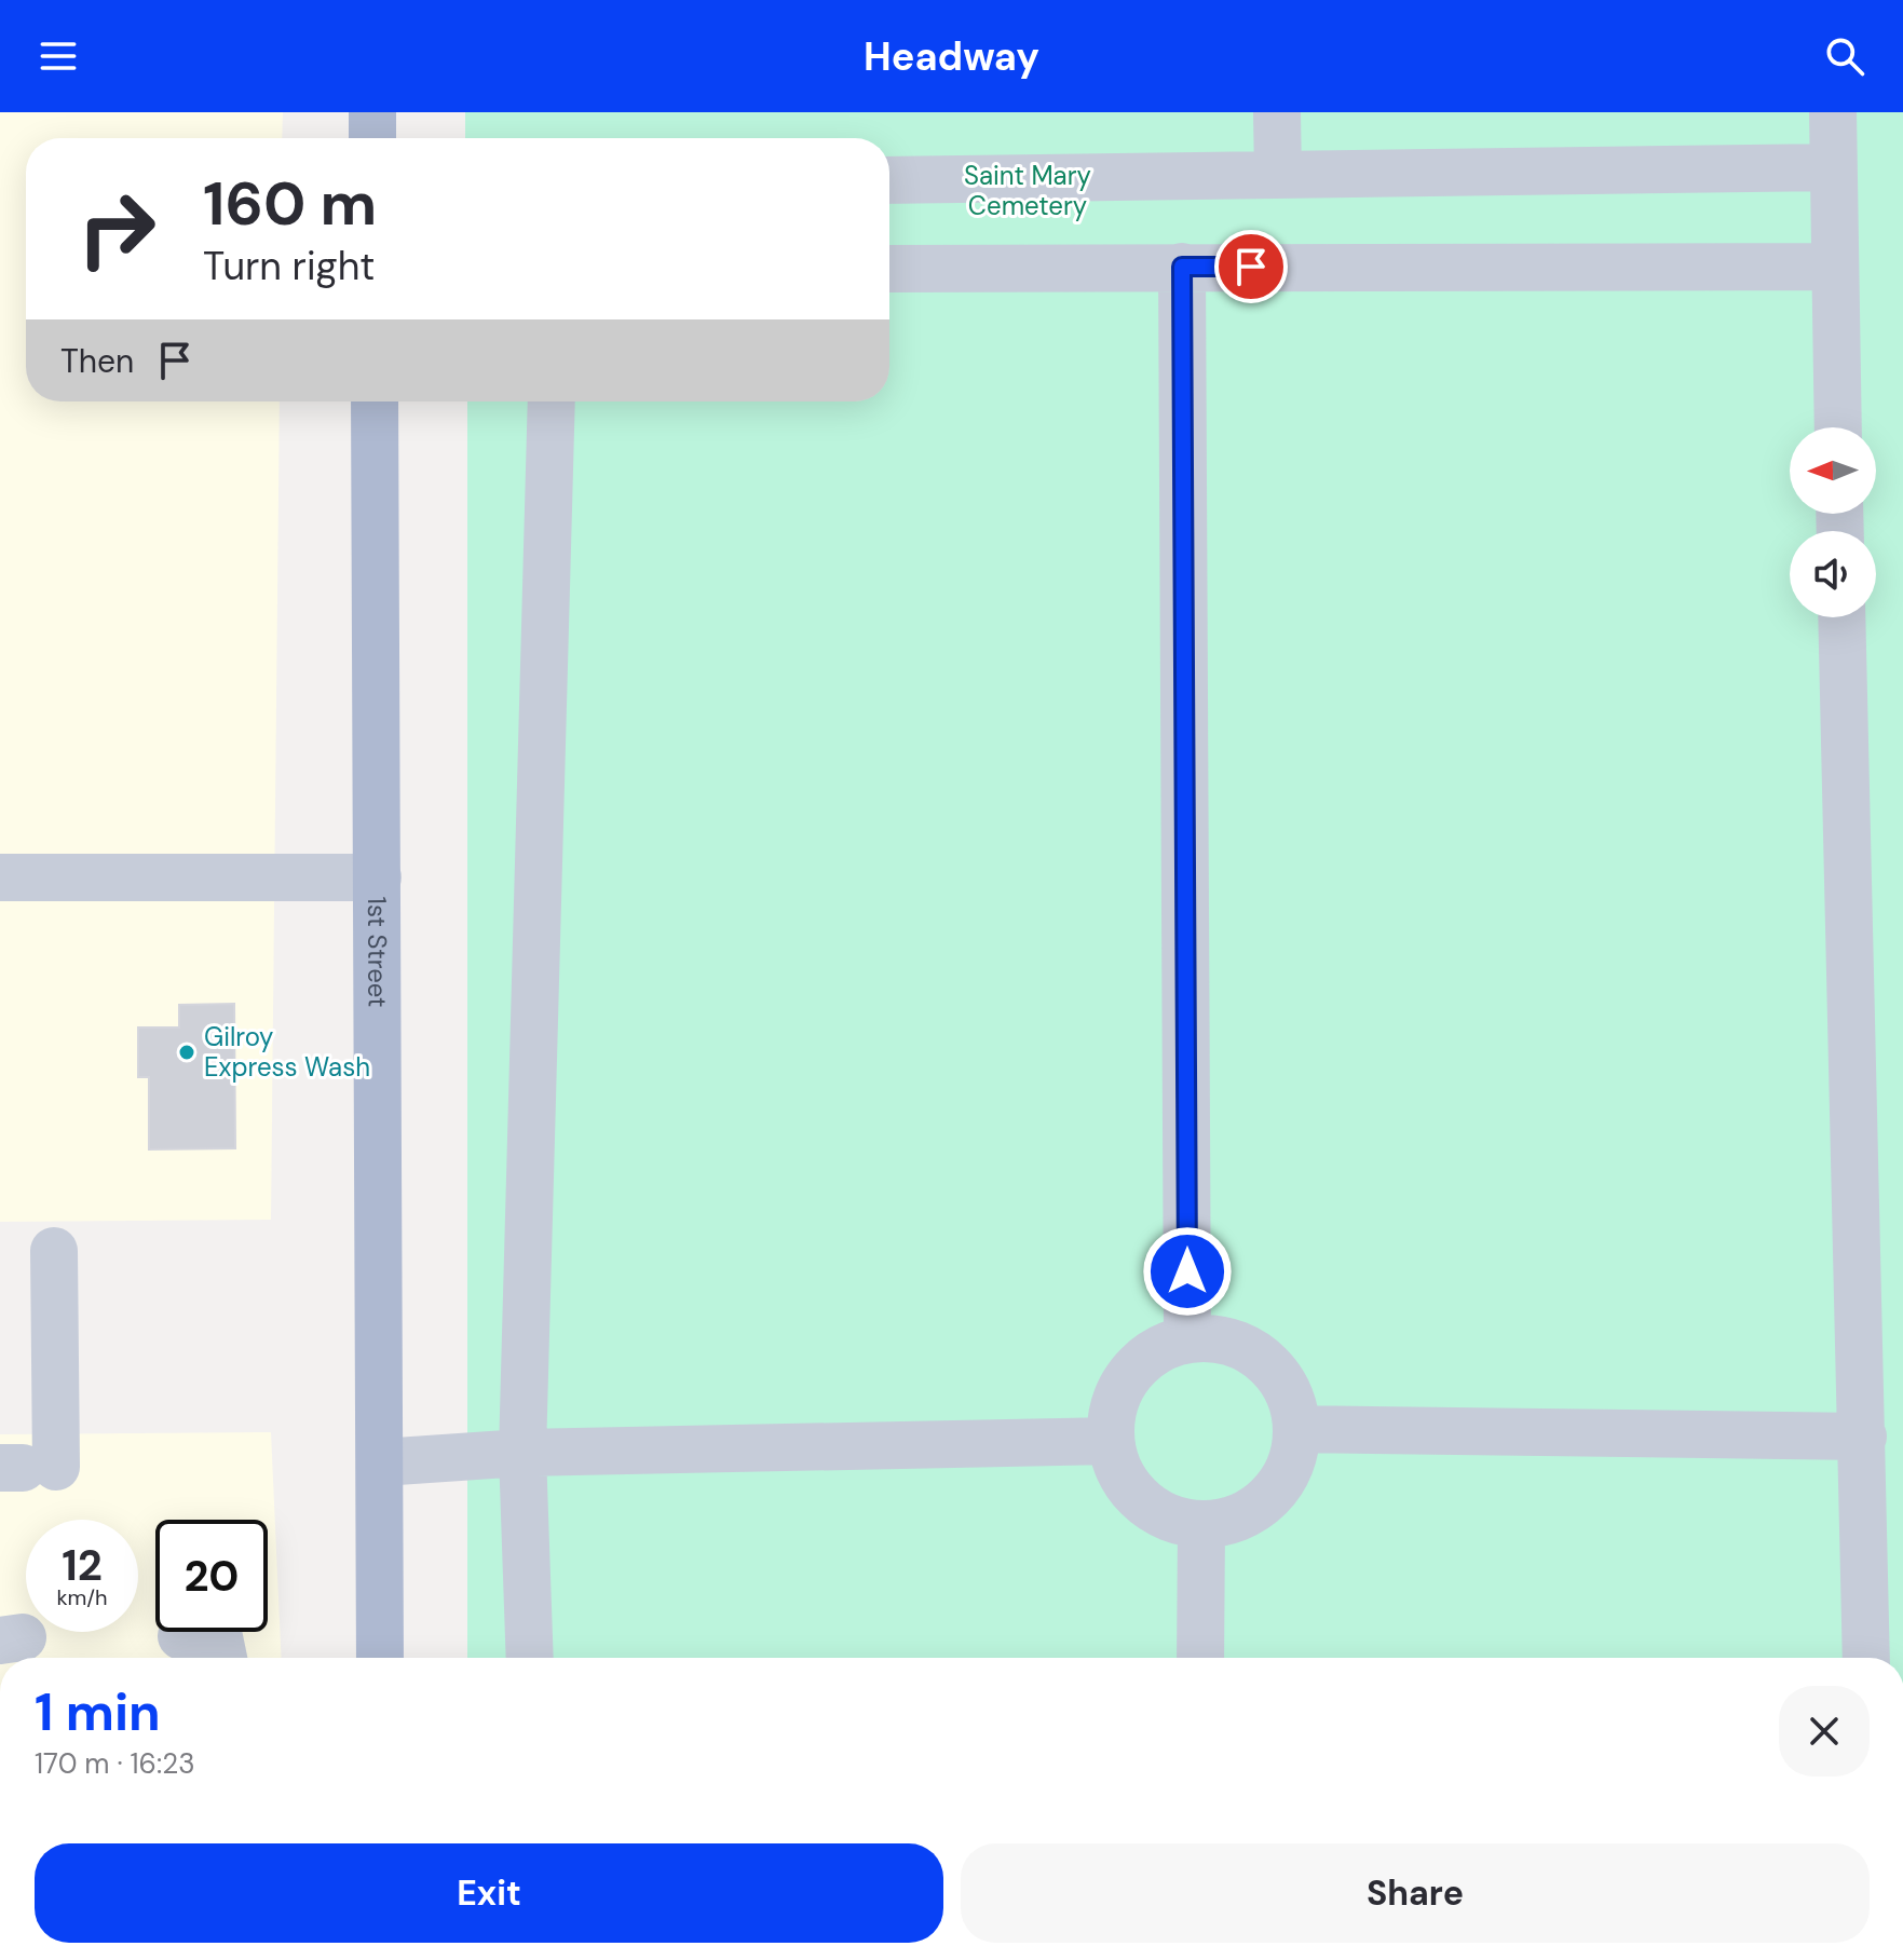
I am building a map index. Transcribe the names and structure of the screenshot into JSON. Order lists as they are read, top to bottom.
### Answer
{
  "streets": {
    "main road": ["1st Street"]
  },
  "parks": ["Saint Mary Cemetery"],
  "places": ["Gilroy Express Wash"],
  "north": "left",
  "page": {
    "header": "Headway",
    "turn": ["160 m", "Turn right"],
    "then": "Then",
    "speed": "12 km/h",
    "limit": "20",
    "heading": ["1 min", "170 m · 16:23"],
    "buttons": ["Exit", "Share"]
  }
}
